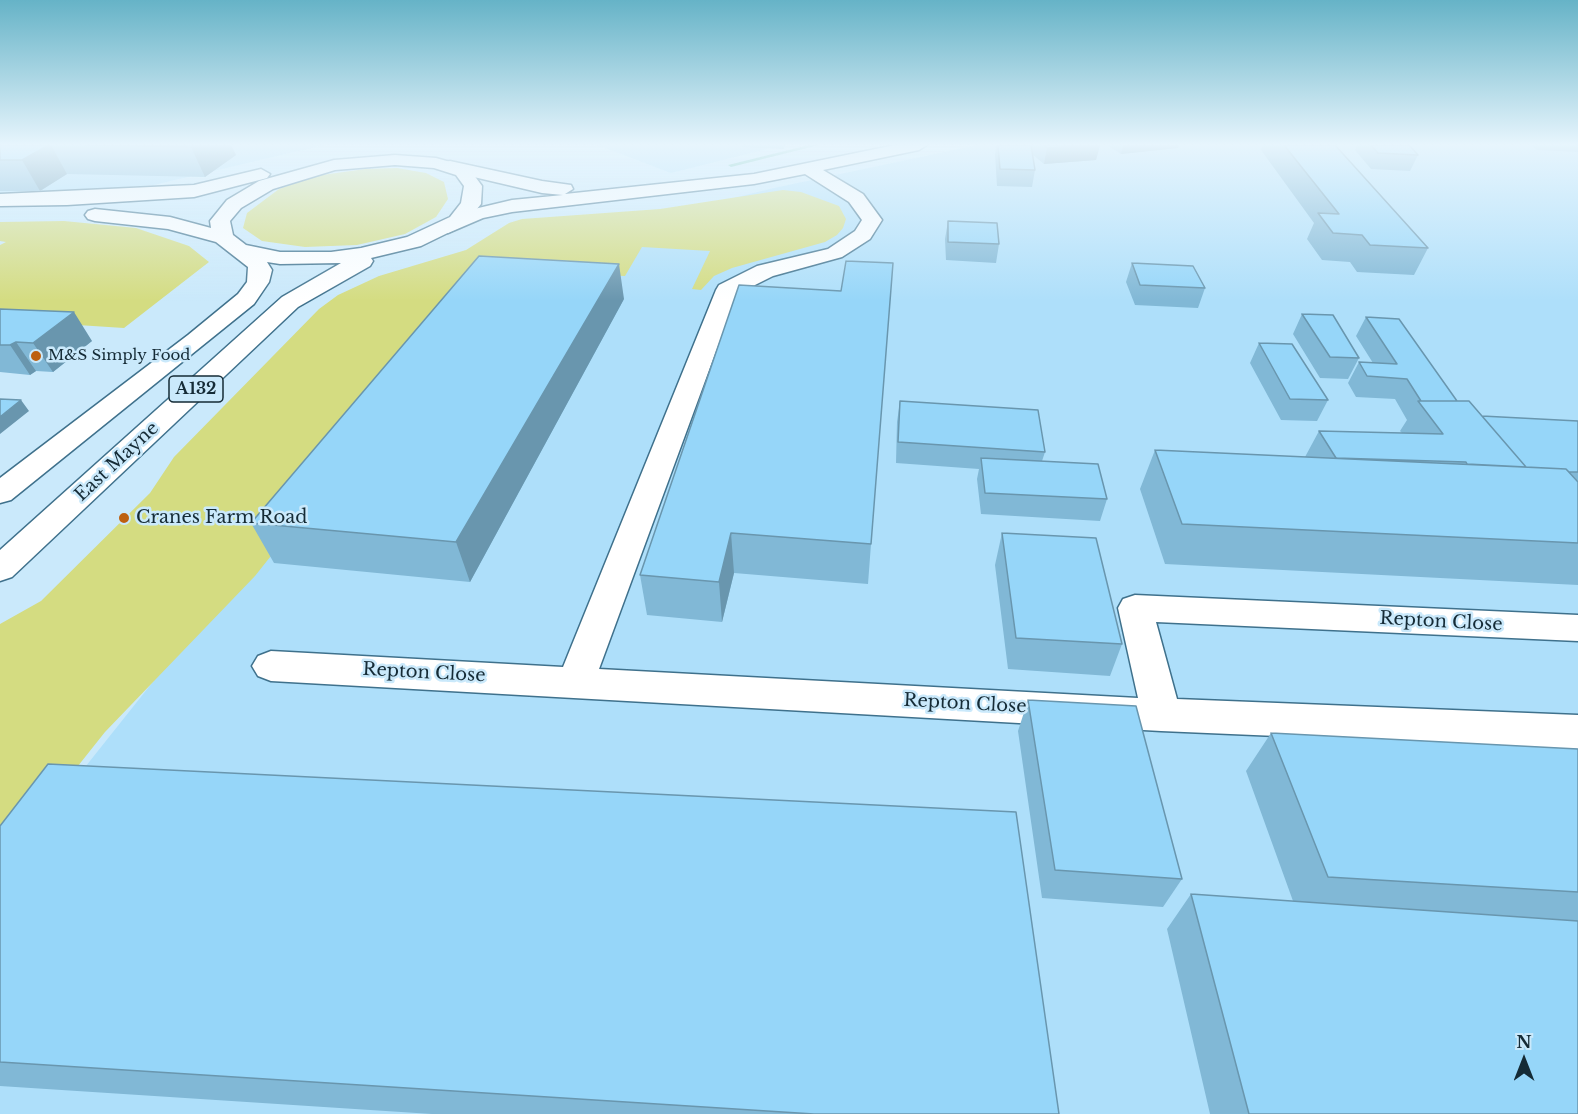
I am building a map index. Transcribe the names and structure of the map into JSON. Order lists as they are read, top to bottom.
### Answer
{
  "streets": {
    "main road": ["A132", "East Mayne", "Repton Close"]
  },
  "crossings": [
    ["A132", "East Mayne"]
  ],
  "places": ["M&S Simply Food", "Cranes Farm Road"],
  "north": "top"
}
